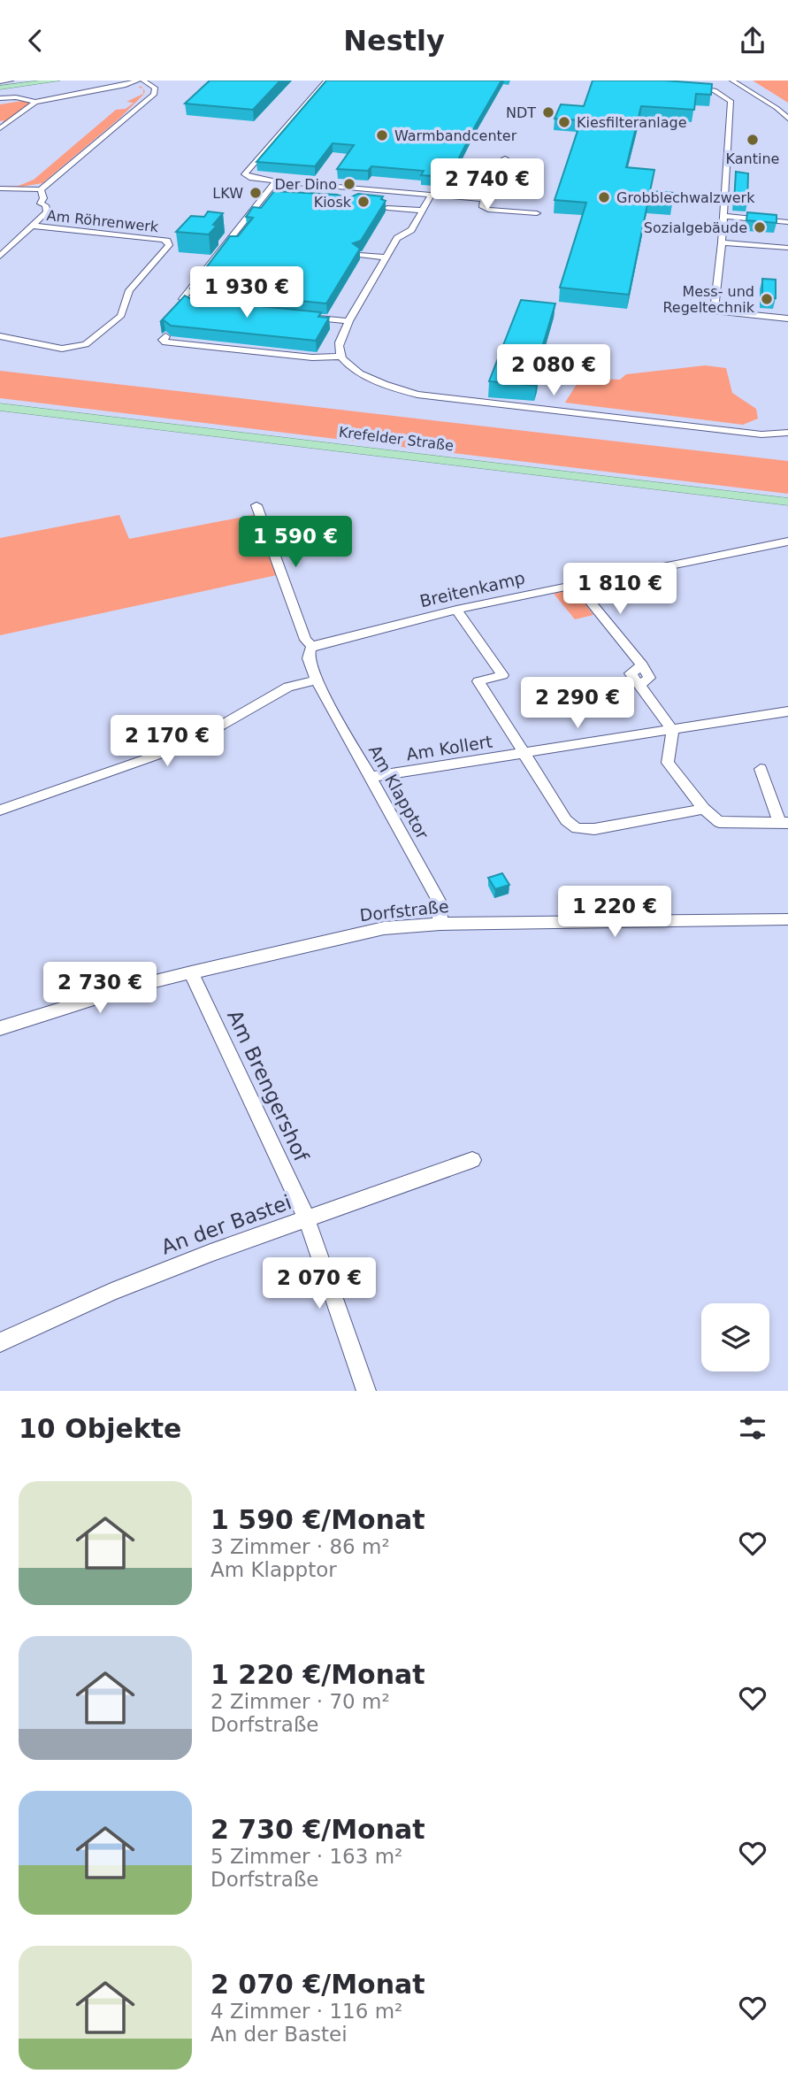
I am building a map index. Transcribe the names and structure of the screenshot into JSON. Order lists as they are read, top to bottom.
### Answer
{
  "streets": {
    "main road": ["Krefelder Straße"],
    "street": [
      "Am Röhrenwerk",
      "Breitenkamp",
      "Am Kollert",
      "Am Klapptor",
      "Dorfstraße",
      "Am Brengershof",
      "An der Bastei"
    ]
  },
  "crossings": [
    ["Am Kollert", "Am Klapptor"],
    ["Am Klapptor", "Dorfstraße"],
    ["Dorfstraße", "Am Brengershof"],
    ["Am Brengershof", "An der Bastei"]
  ],
  "places": [
    "NDT",
    "Kiesfilteranlage",
    "Warmbandcenter",
    "Kantine",
    "Der Dino",
    "LKW",
    "Grobblechwalzwerk",
    "Kiosk",
    "Sozialgebäude",
    "Mess- und Regeltechnik"
  ],
  "page": {
    "header": "Nestly",
    "price": [
      "2 740 €",
      "1 930 €",
      "2 080 €",
      "1 590 €",
      "1 810 €",
      "2 290 €",
      "2 170 €",
      "1 220 €",
      "2 730 €",
      "2 070 €"
    ],
    "heading": "10 Objekte",
    "list": [
      {
        "name": "1 590 €/Monat",
        "note": "3 Zimmer · 86 m² · Am Klapptor"
      },
      {
        "name": "1 220 €/Monat",
        "note": "2 Zimmer · 70 m² · Dorfstraße"
      },
      {
        "name": "2 730 €/Monat",
        "note": "5 Zimmer · 163 m² · Dorfstraße"
      },
      {
        "name": "2 070 €/Monat",
        "note": "4 Zimmer · 116 m² · An der Bastei"
      }
    ]
  }
}
